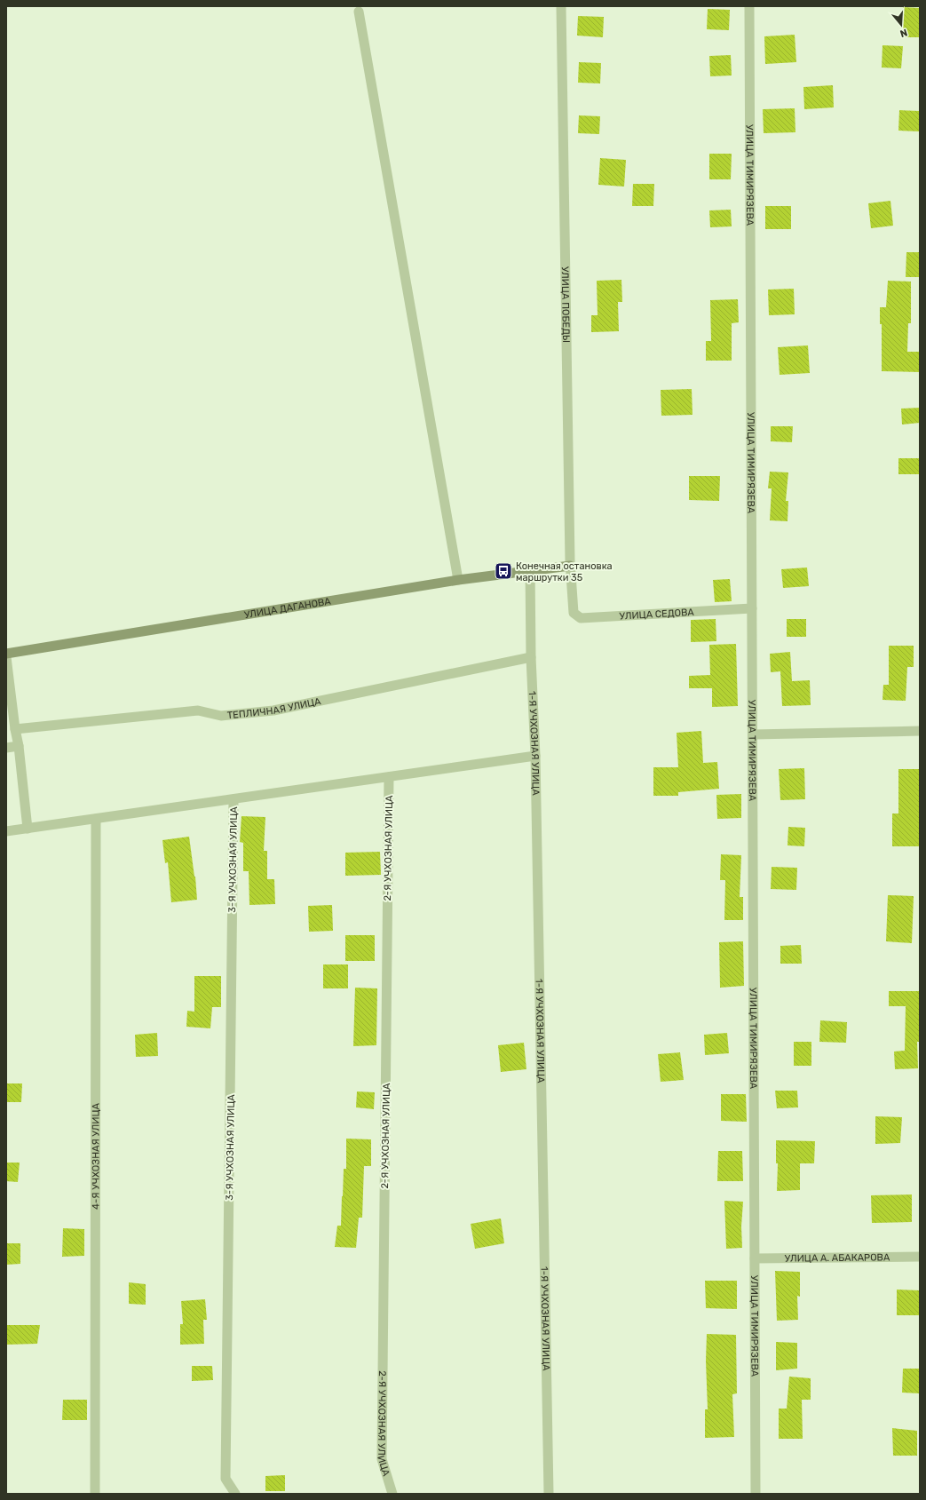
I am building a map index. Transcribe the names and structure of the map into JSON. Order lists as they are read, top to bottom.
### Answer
{
  "streets": {
    "main road": ["УЛИЦА ДАГАНОВА"],
    "street": [
      "УЛИЦА ТИМИРЯЗЕВА",
      "УЛИЦА ПОБЕДЫ",
      "УЛИЦА СЕДОВА",
      "ТЕПЛИЧНАЯ УЛИЦА",
      "1-Я УЧХОЗНАЯ УЛИЦА",
      "2-Я УЧХОЗНАЯ УЛИЦА",
      "3-Я УЧХОЗНАЯ УЛИЦА",
      "4-Я УЧХОЗНАЯ УЛИЦА",
      "УЛИЦА А. АБАКАРОВА"
    ]
  },
  "crossings": [
    ["УЛИЦА ТИМИРЯЗЕВА", "УЛИЦА СЕДОВА"],
    ["УЛИЦА ТИМИРЯЗЕВА", "УЛИЦА А. АБАКАРОВА"],
    ["УЛИЦА ПОБЕДЫ", "УЛИЦА ДАГАНОВА"],
    ["УЛИЦА ПОБЕДЫ", "УЛИЦА СЕДОВА"],
    ["УЛИЦА ДАГАНОВА", "1-Я УЧХОЗНАЯ УЛИЦА"],
    ["ТЕПЛИЧНАЯ УЛИЦА", "1-Я УЧХОЗНАЯ УЛИЦА"]
  ],
  "places": {
    "bus stop": ["Конечная остановка маршрутки 35"]
  },
  "north": "bottom"
}
